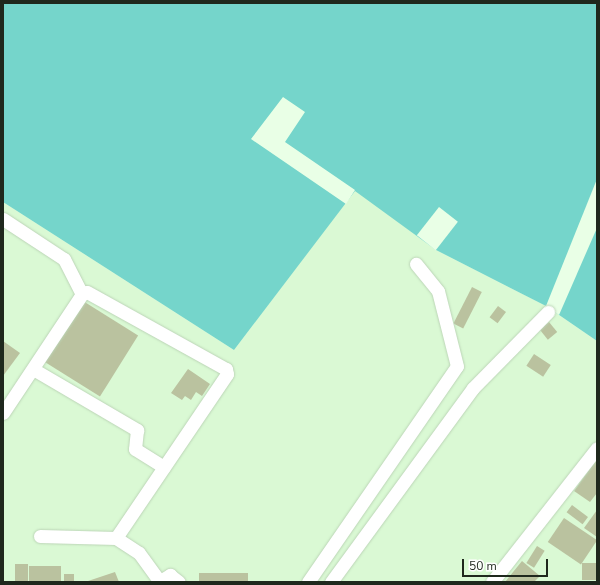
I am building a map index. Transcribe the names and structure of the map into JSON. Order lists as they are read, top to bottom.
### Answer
{
  "scale_bar": "50 m"
}
